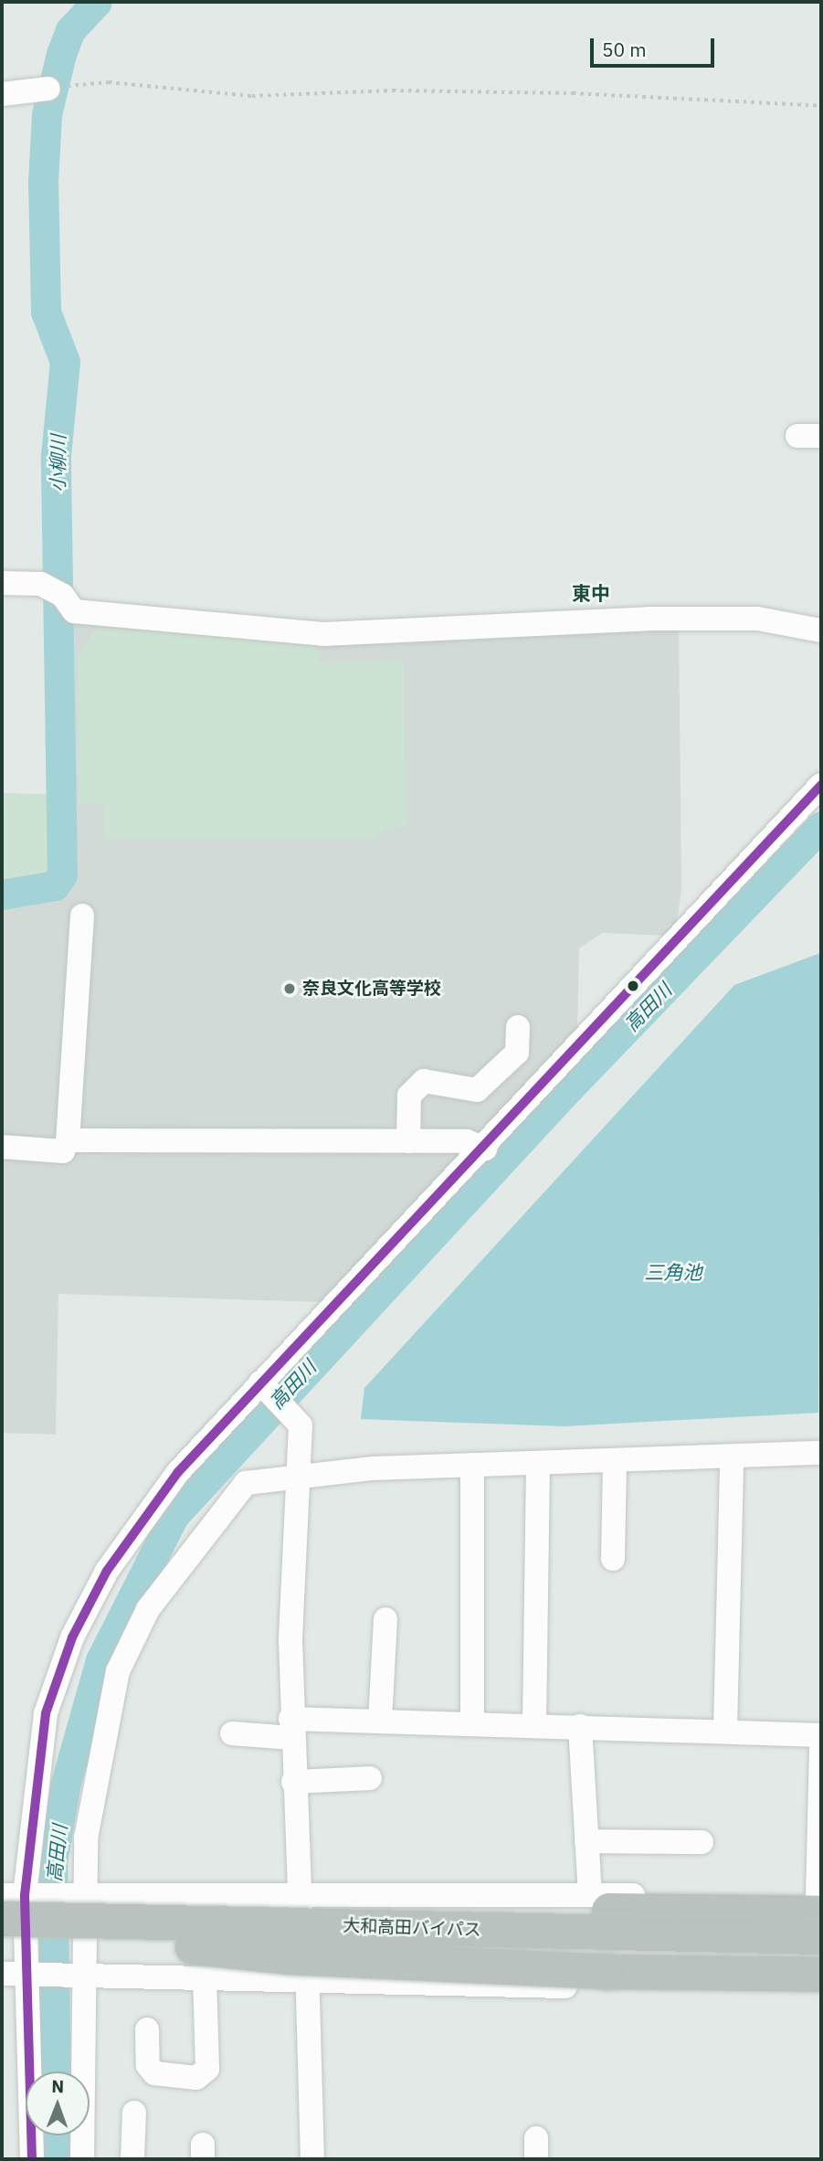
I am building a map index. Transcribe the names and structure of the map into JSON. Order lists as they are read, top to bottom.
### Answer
{
  "districts": ["東中"],
  "water": ["小柳川", "高田川", "三角池"],
  "places": ["奈良文化高等学校"],
  "scale_bar": "50 m",
  "north": "top"
}
